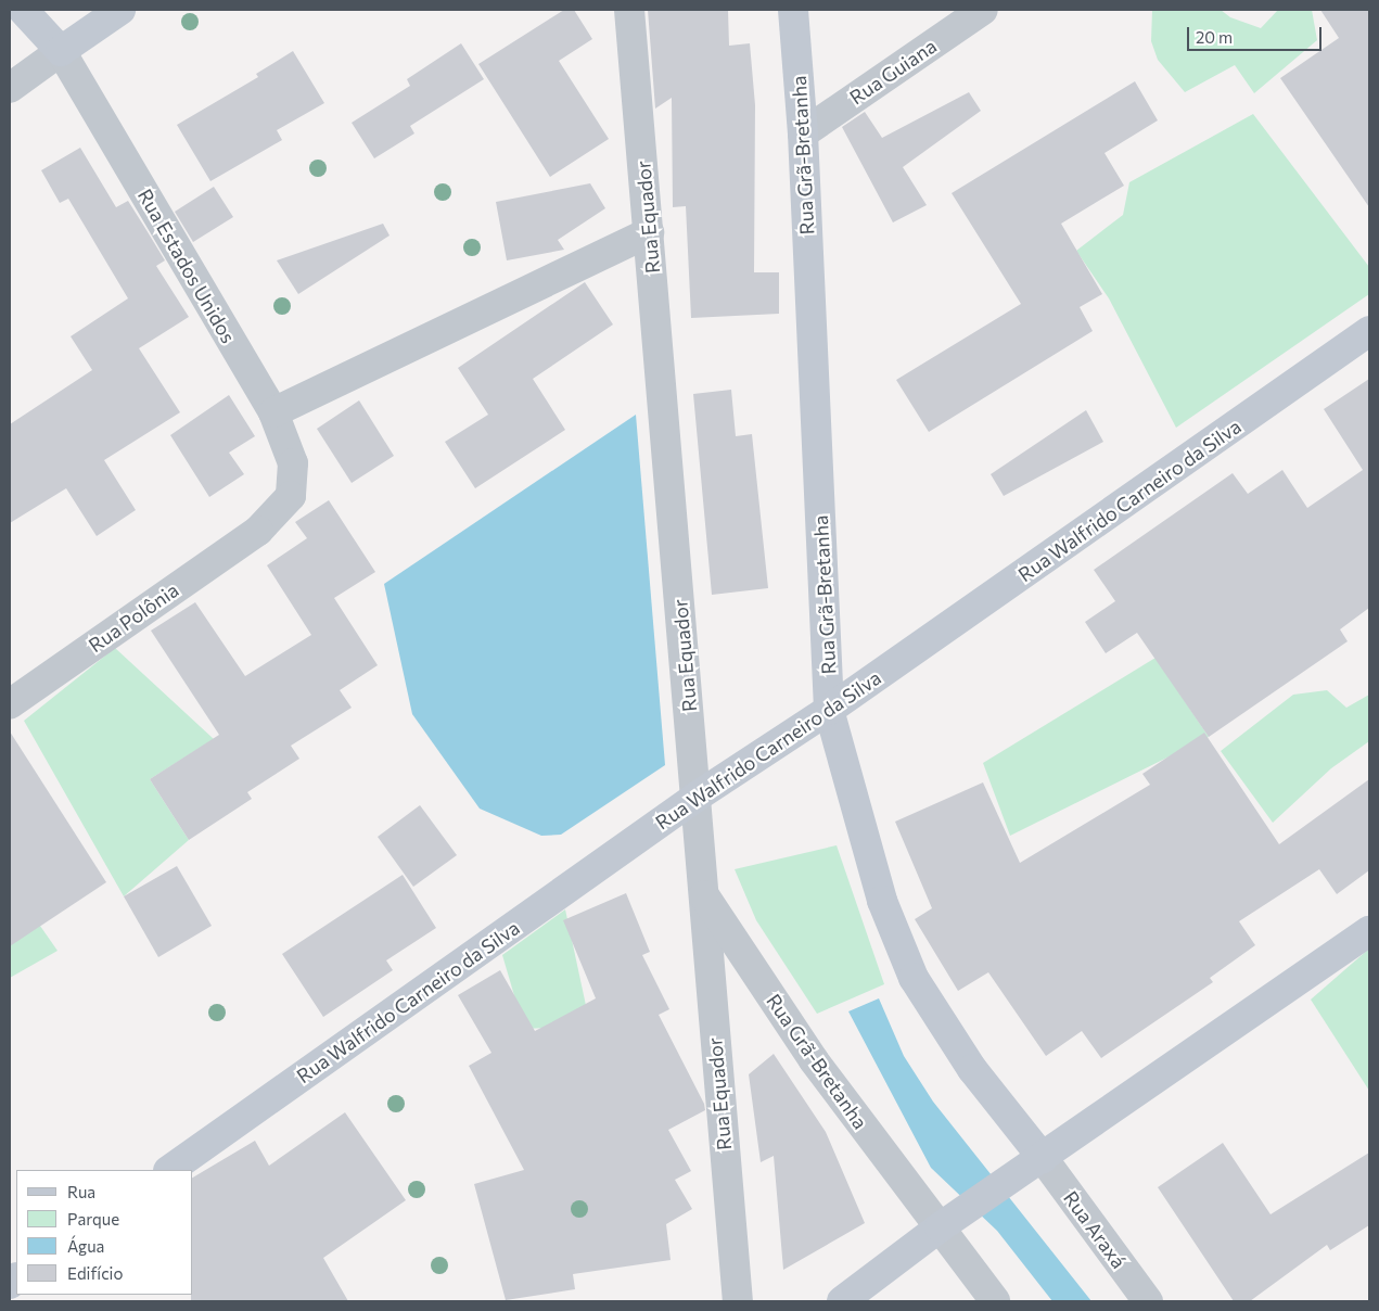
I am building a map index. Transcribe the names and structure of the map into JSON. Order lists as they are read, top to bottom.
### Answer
{
  "streets": {
    "main road": ["Rua Grã-Bretanha", "Rua Estados Unidos", "Rua Walfrido Carneiro da Silva"],
    "street": [
      "Rua Guiana",
      "Rua Equador",
      "Rua Polônia",
      "Rua Araxá"
    ]
  },
  "crossings": [
    ["Rua Guiana", "Rua Grã-Bretanha"],
    ["Rua Grã-Bretanha", "Rua Equador"],
    ["Rua Grã-Bretanha", "Rua Walfrido Carneiro da Silva"],
    ["Rua Grã-Bretanha", "Rua Araxá"],
    ["Rua Equador", "Rua Walfrido Carneiro da Silva"],
    ["Rua Estados Unidos", "Rua Polônia"]
  ],
  "legend": [
    "Rua",
    "Parque",
    "Água",
    "Edifício"
  ],
  "scale_bar": "20 m"
}
